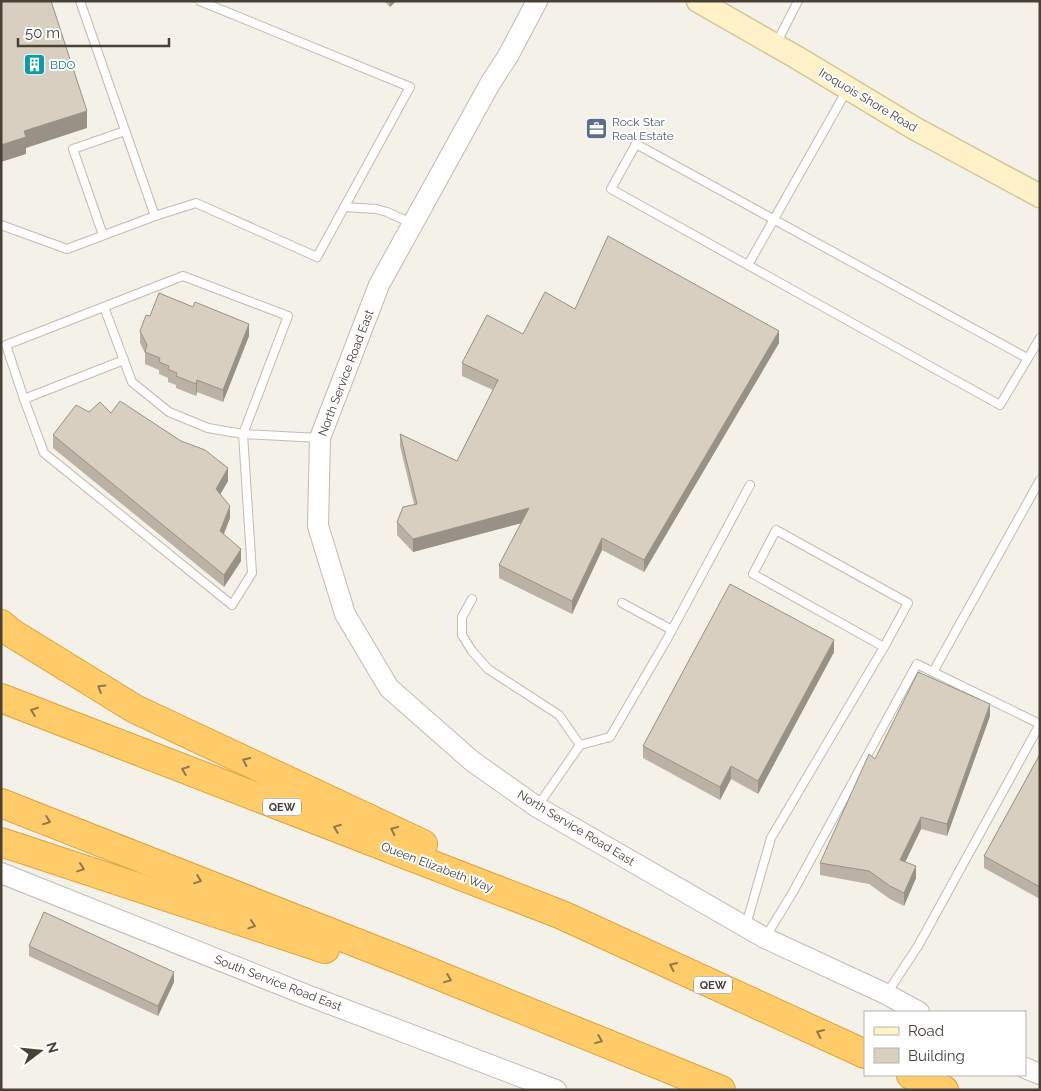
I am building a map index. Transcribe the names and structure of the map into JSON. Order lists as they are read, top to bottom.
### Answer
{
  "streets": {
    "highway": ["QEW", "Queen Elizabeth Way"],
    "main road": ["Iroquois Shore Road"],
    "street": ["North Service Road East", "South Service Road East"]
  },
  "places": {
    "building": ["BDO"],
    "office": ["Rock Star Real Estate"]
  },
  "legend": ["Road", "Building"],
  "scale_bar": "50 m",
  "north": "right"
}
